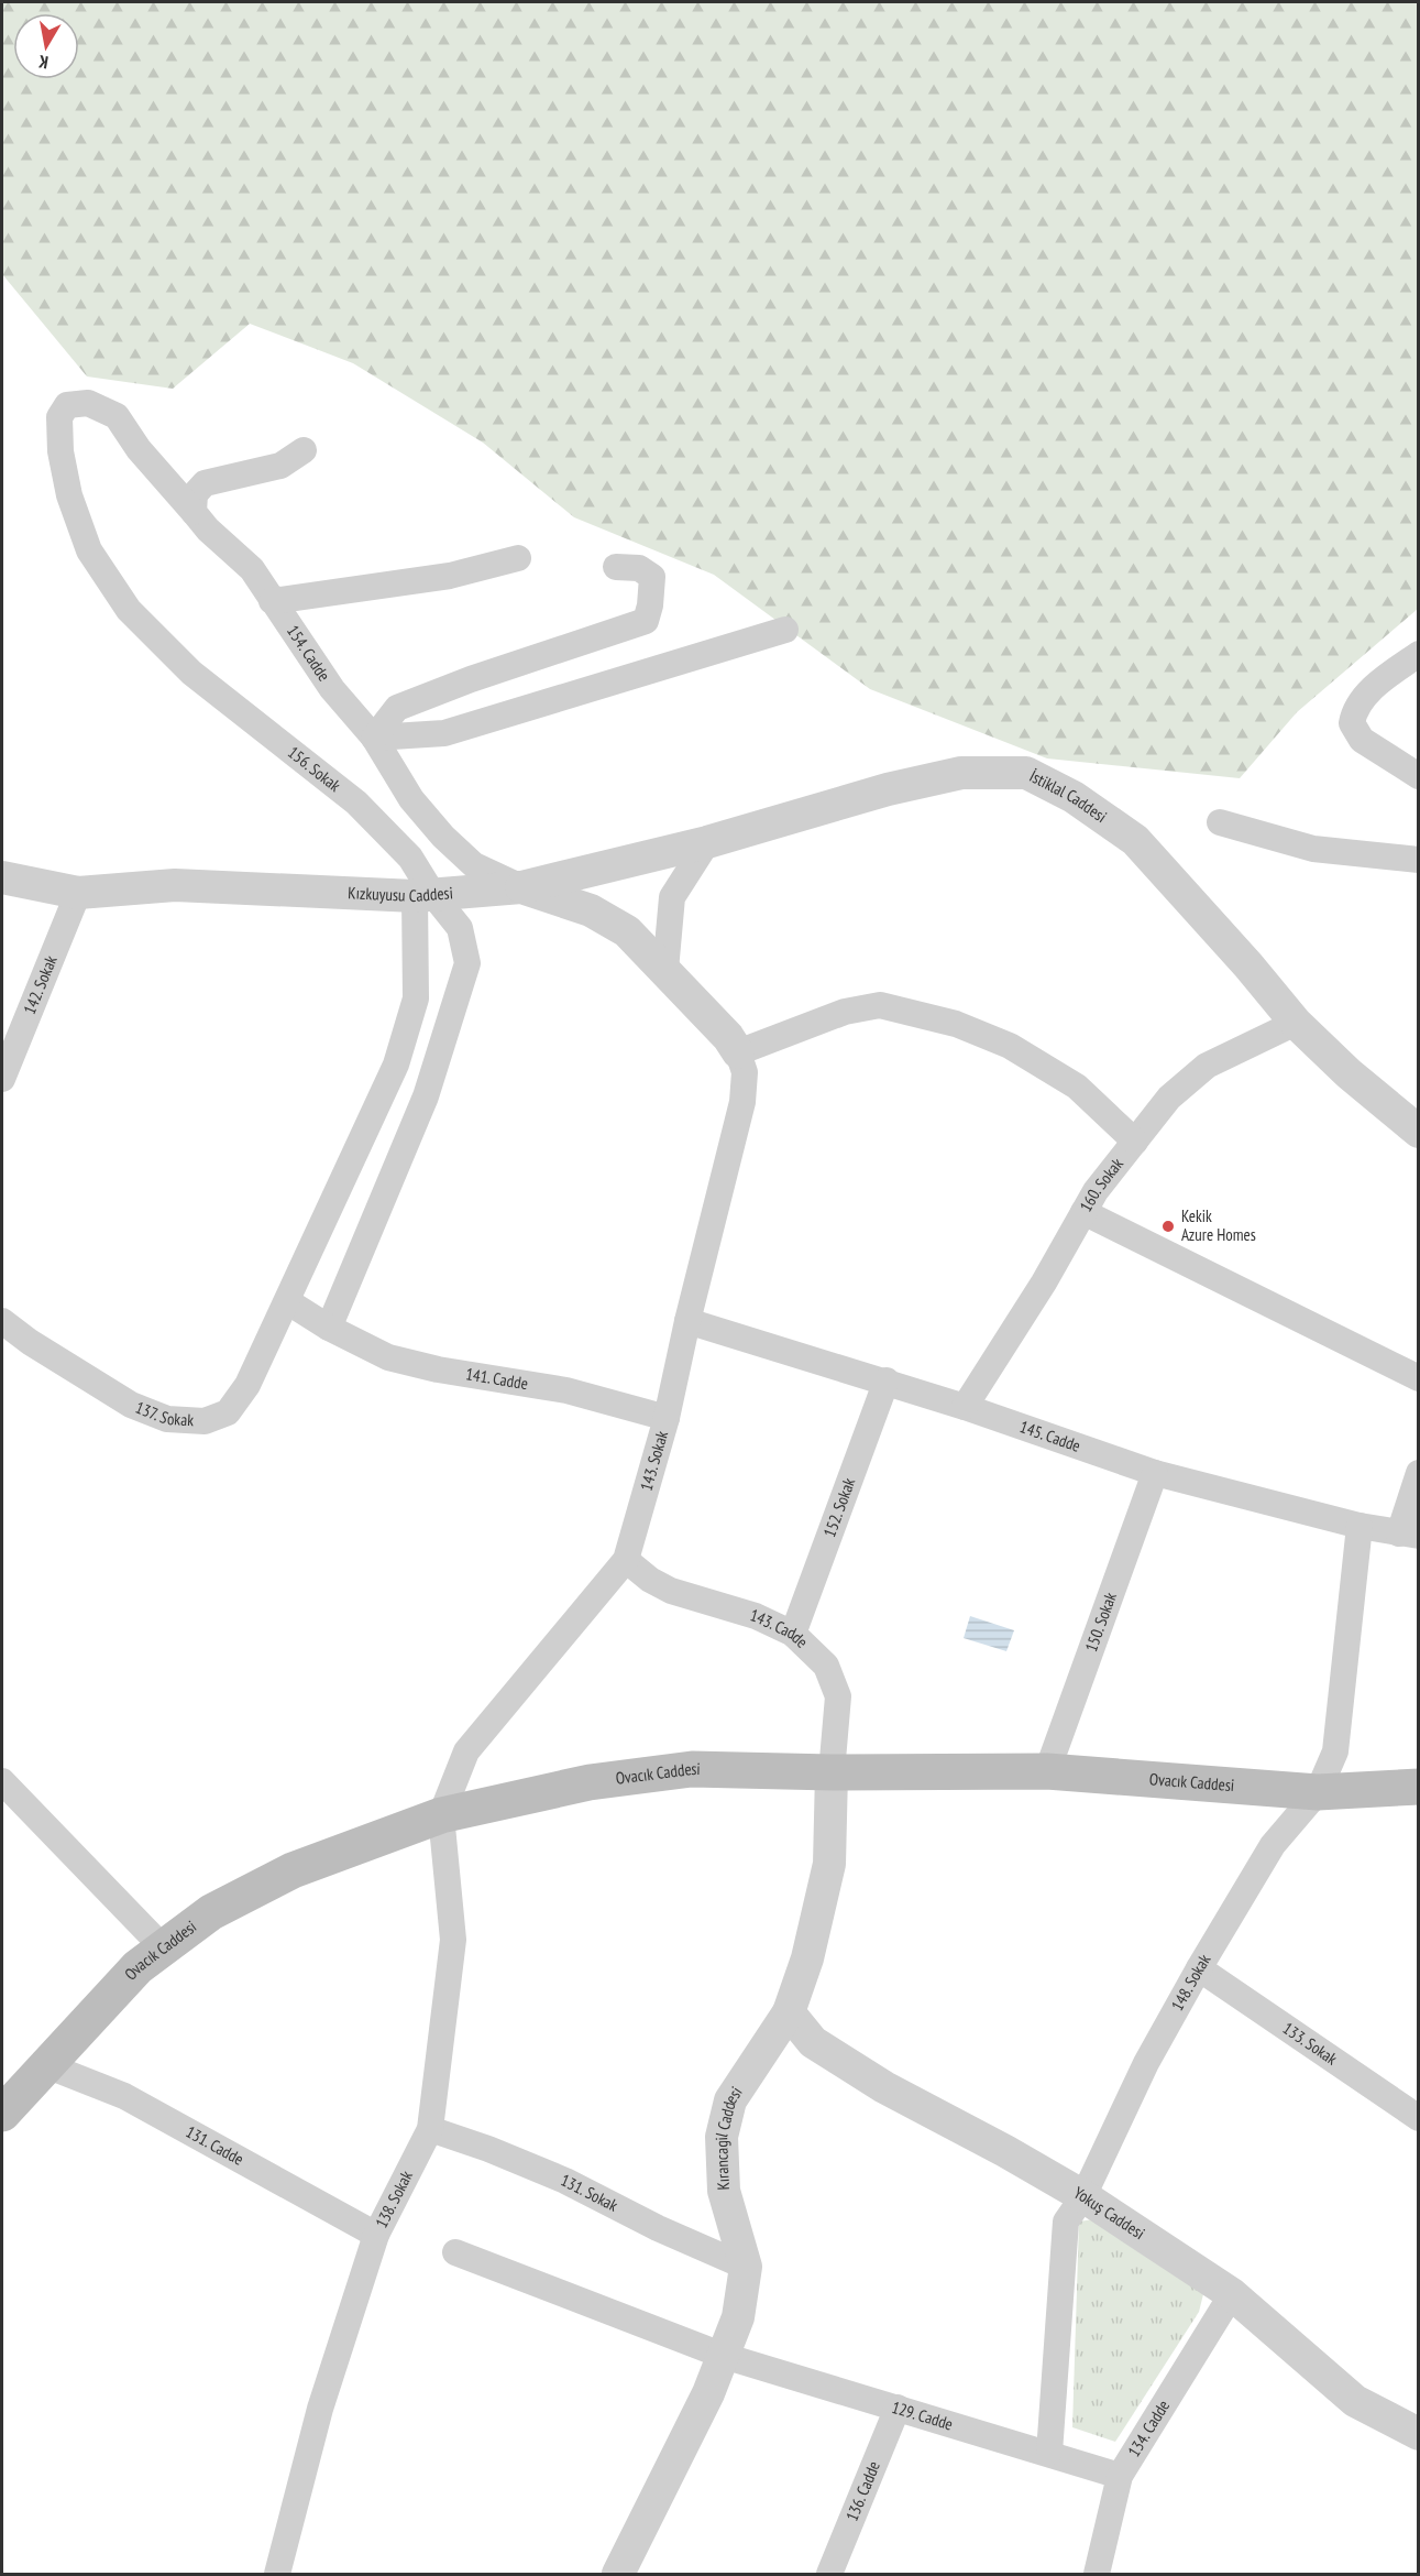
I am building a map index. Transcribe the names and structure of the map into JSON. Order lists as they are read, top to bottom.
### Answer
{
  "streets": {
    "main road": ["Ovacık Caddesi"],
    "street": [
      "154. Cadde",
      "156. Sokak",
      "İstiklal Caddesi",
      "Kızkuyusu Caddesi",
      "142. Sokak",
      "160. Sokak",
      "141. Cadde",
      "137. Sokak",
      "145. Cadde",
      "143. Sokak",
      "152. Sokak",
      "150. Sokak",
      "143. Cadde",
      "148. Sokak",
      "133. Sokak",
      "Kırancagil Caddesi",
      "131. Cadde",
      "131. Sokak",
      "138. Sokak",
      "Yokuş Caddesi",
      "129. Cadde",
      "134. Cadde",
      "136. Cadde"
    ]
  },
  "crossings": [
    ["154. Cadde", "156. Sokak"],
    ["154. Cadde", "İstiklal Caddesi"],
    ["154. Cadde", "Kızkuyusu Caddesi"],
    ["156. Sokak", "Kızkuyusu Caddesi"],
    ["156. Sokak", "141. Cadde"],
    ["156. Sokak", "137. Sokak"],
    ["İstiklal Caddesi", "Kızkuyusu Caddesi"],
    ["İstiklal Caddesi", "160. Sokak"],
    ["Kızkuyusu Caddesi", "142. Sokak"],
    ["Kızkuyusu Caddesi", "137. Sokak"],
    ["Kızkuyusu Caddesi", "143. Sokak"],
    ["160. Sokak", "145. Cadde"],
    ["141. Cadde", "137. Sokak"],
    ["141. Cadde", "143. Sokak"],
    ["145. Cadde", "143. Sokak"],
    ["145. Cadde", "152. Sokak"],
    ["145. Cadde", "150. Sokak"],
    ["145. Cadde", "148. Sokak"],
    ["143. Sokak", "143. Cadde"],
    ["143. Sokak", "Ovacık Caddesi"],
    ["143. Sokak", "138. Sokak"],
    ["152. Sokak", "143. Cadde"],
    ["150. Sokak", "Ovacık Caddesi"],
    ["143. Cadde", "Ovacık Caddesi"],
    ["143. Cadde", "Kırancagil Caddesi"],
    ["Ovacık Caddesi", "148. Sokak"],
    ["Ovacık Caddesi", "Kırancagil Caddesi"],
    ["Ovacık Caddesi", "131. Cadde"],
    ["Ovacık Caddesi", "138. Sokak"],
    ["148. Sokak", "133. Sokak"],
    ["148. Sokak", "Yokuş Caddesi"],
    ["148. Sokak", "129. Cadde"],
    ["Kırancagil Caddesi", "131. Sokak"],
    ["Kırancagil Caddesi", "Yokuş Caddesi"],
    ["Kırancagil Caddesi", "129. Cadde"],
    ["131. Cadde", "138. Sokak"],
    ["131. Sokak", "138. Sokak"],
    ["Yokuş Caddesi", "134. Cadde"],
    ["129. Cadde", "134. Cadde"],
    ["129. Cadde", "136. Cadde"]
  ],
  "places": ["Kekik Azure Homes"],
  "north": "bottom"
}
